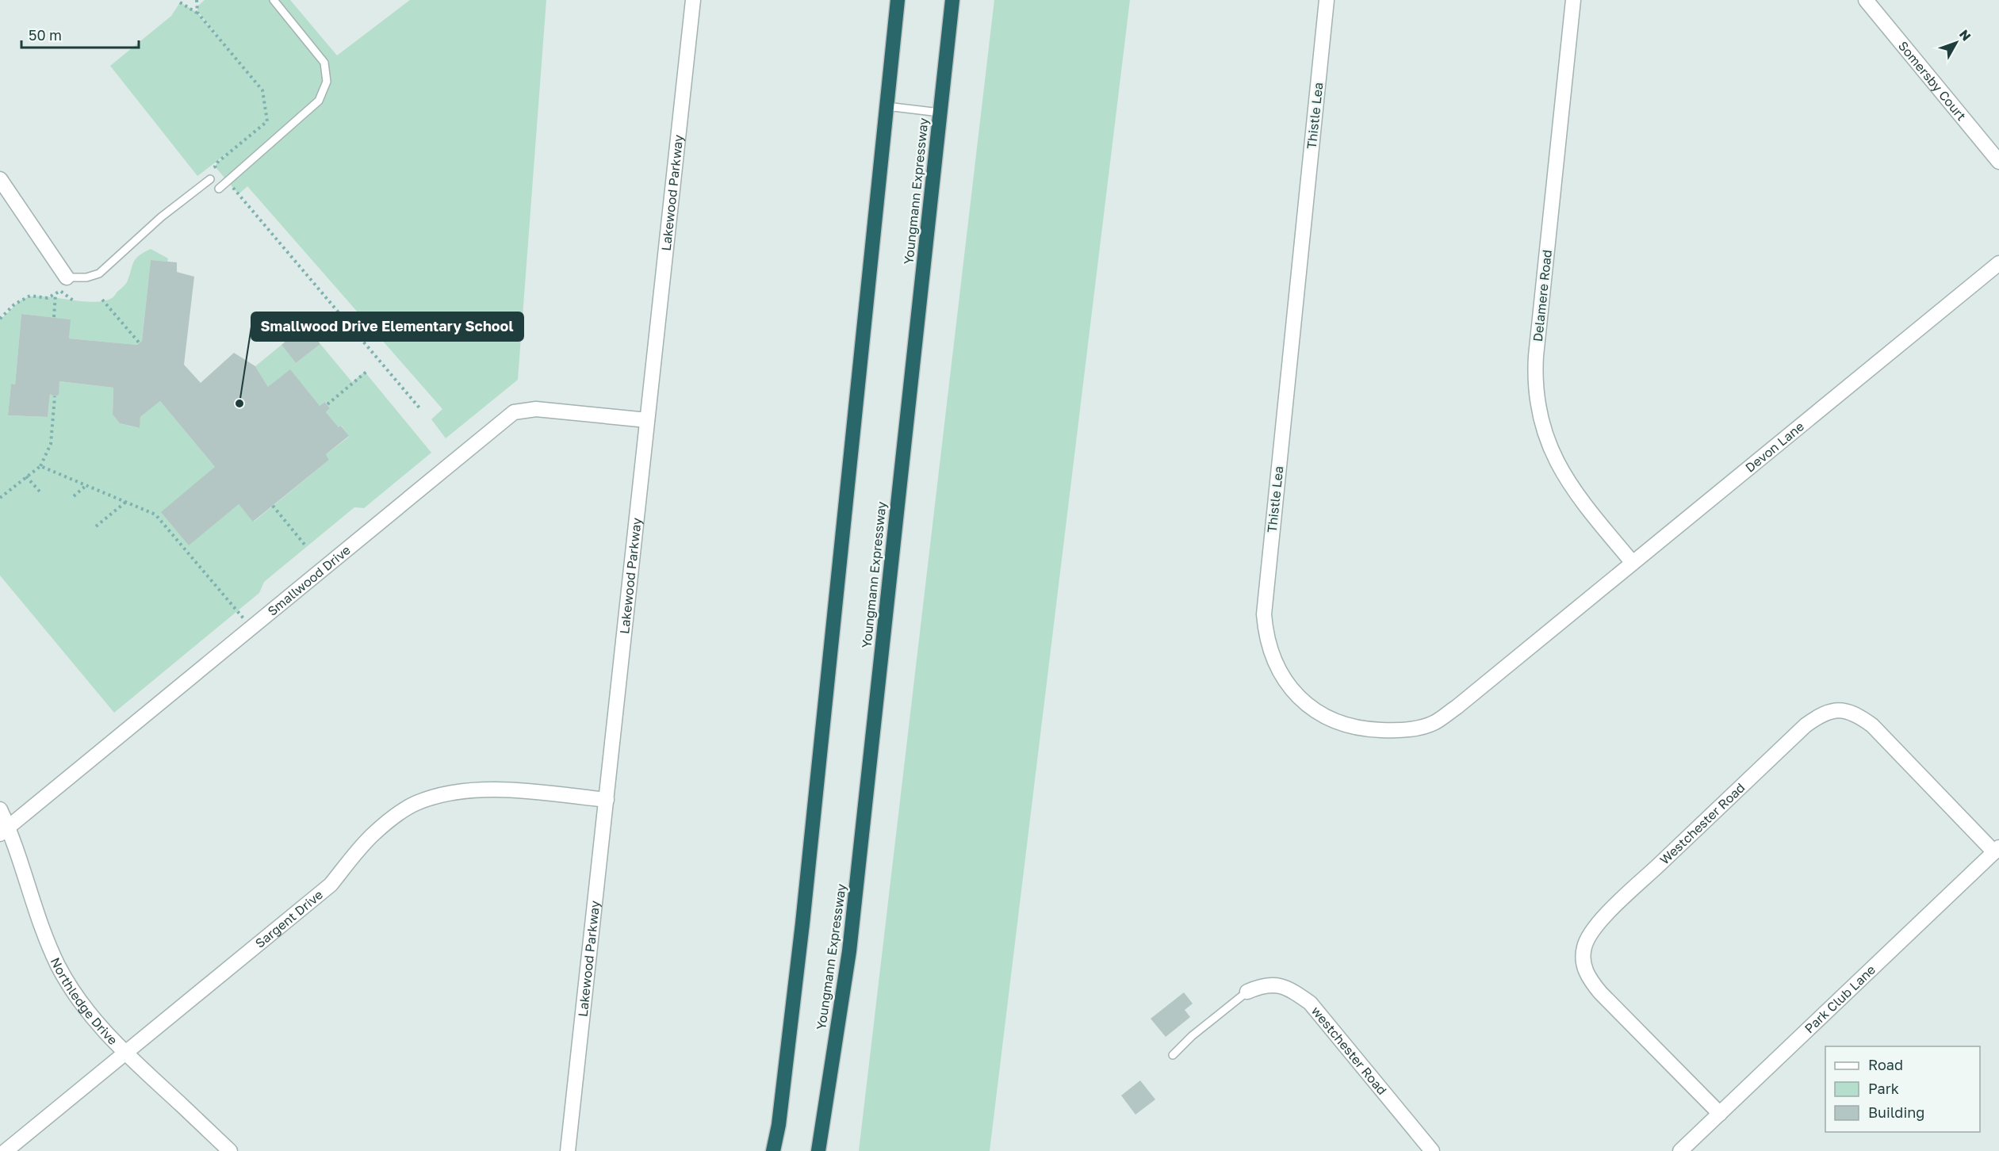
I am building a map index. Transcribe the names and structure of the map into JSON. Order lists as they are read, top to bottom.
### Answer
{
  "streets": {
    "highway": ["Youngmann Expressway"],
    "street": [
      "Somersby Court",
      "Thistle Lea",
      "Lakewood Parkway",
      "Delamere Road",
      "Devon Lane",
      "Smallwood Drive",
      "Westchester Road",
      "Sargent Drive",
      "Northledge Drive",
      "Park Club Lane",
      "westchester Road"
    ]
  },
  "crossings": [
    ["Thistle Lea", "Devon Lane"],
    ["Lakewood Parkway", "Smallwood Drive"],
    ["Lakewood Parkway", "Sargent Drive"],
    ["Delamere Road", "Devon Lane"],
    ["Smallwood Drive", "Northledge Drive"],
    ["Westchester Road", "Park Club Lane"],
    ["Sargent Drive", "Northledge Drive"]
  ],
  "places": ["Smallwood Drive Elementary School"],
  "legend": ["Road", "Park", "Building"],
  "scale_bar": "50 m",
  "north": "top right"
}
